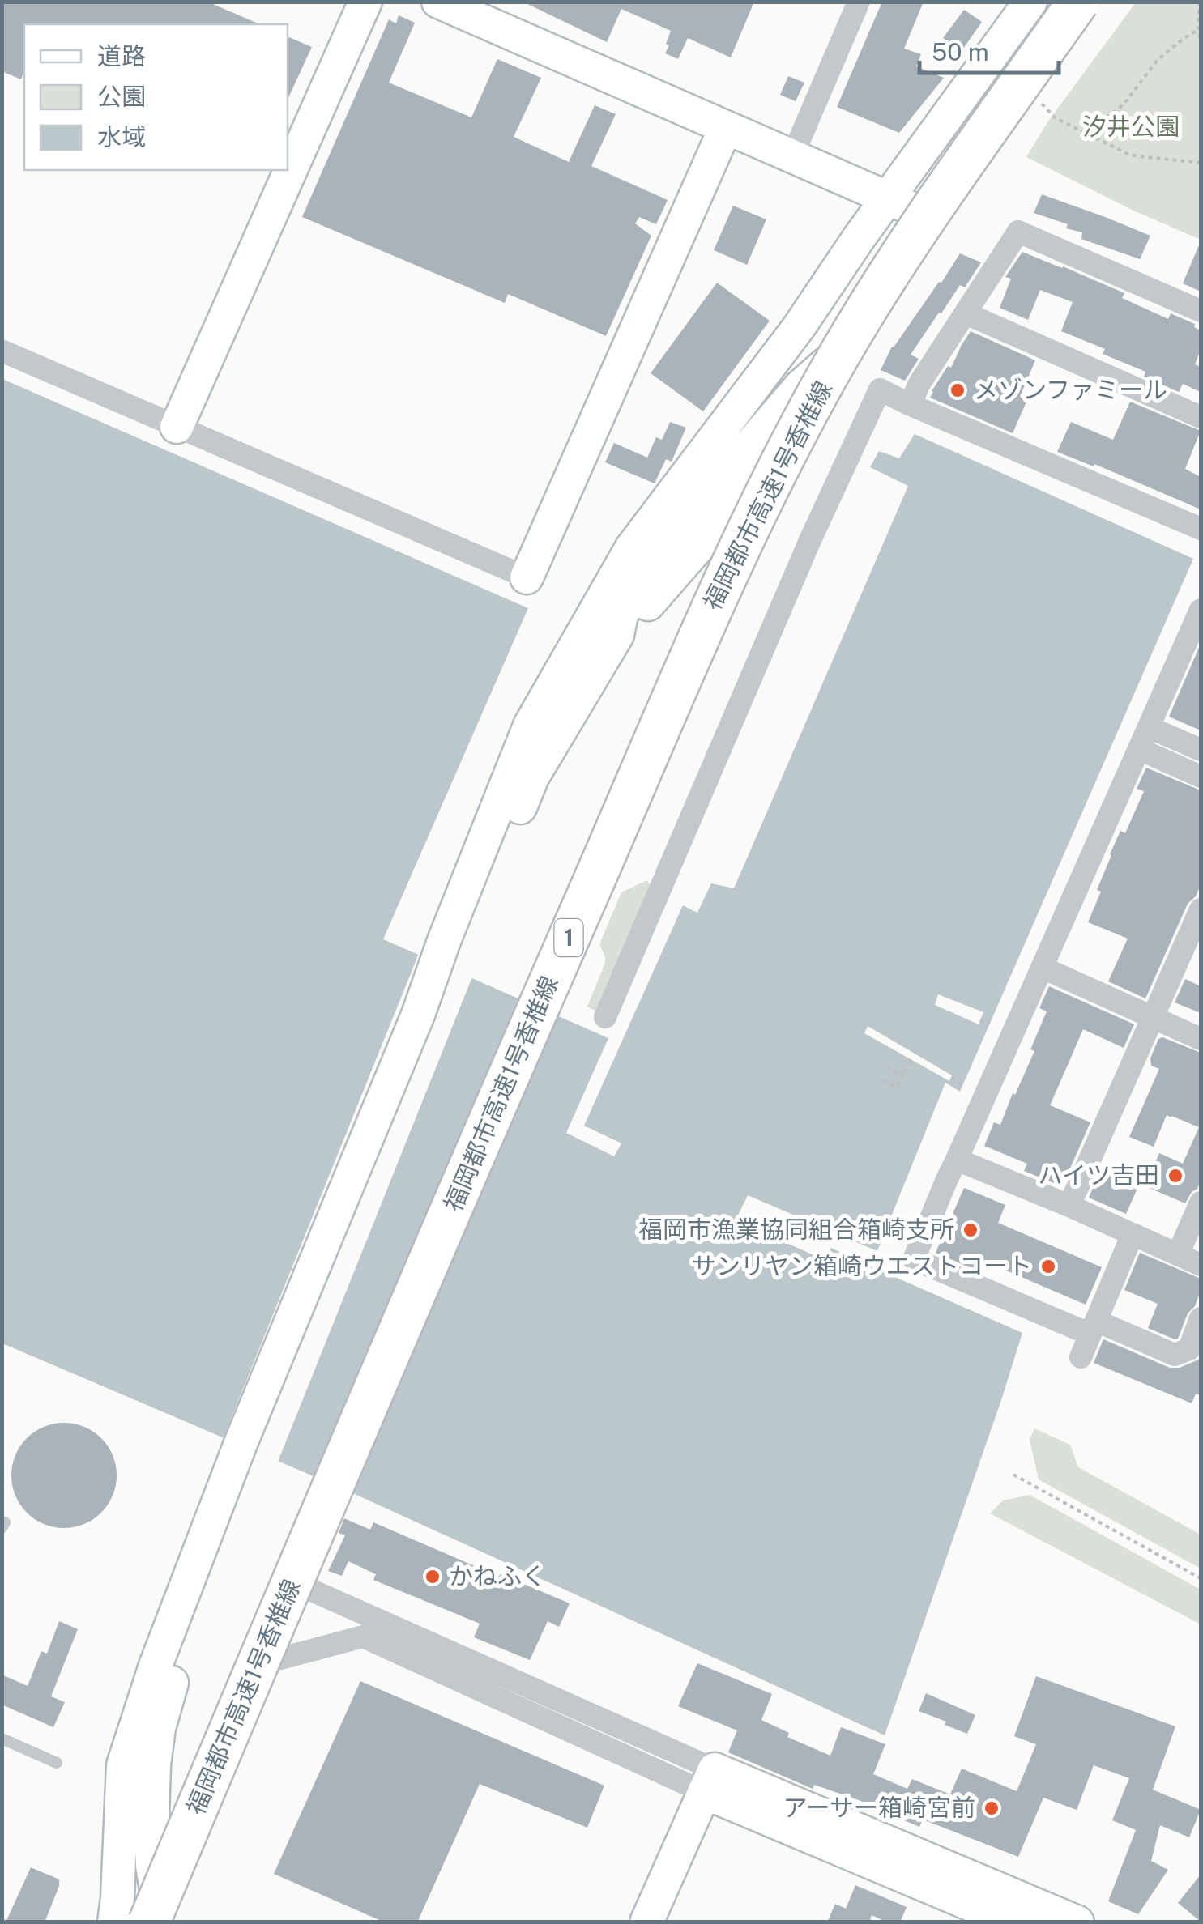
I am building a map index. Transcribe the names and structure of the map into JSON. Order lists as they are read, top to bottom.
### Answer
{
  "streets": {
    "highway": ["福岡都市高速1号香椎線", "1"]
  },
  "parks": ["汐井公園"],
  "places": [
    "メゾンファミール",
    "ハイツ吉田",
    "福岡市漁業協同組合箱崎支所",
    "サンリヤン箱崎ウエストコート",
    "かねふく",
    "アーサー箱崎宮前"
  ],
  "legend": ["道路", "公園", "水域"],
  "scale_bar": "50 m"
}
